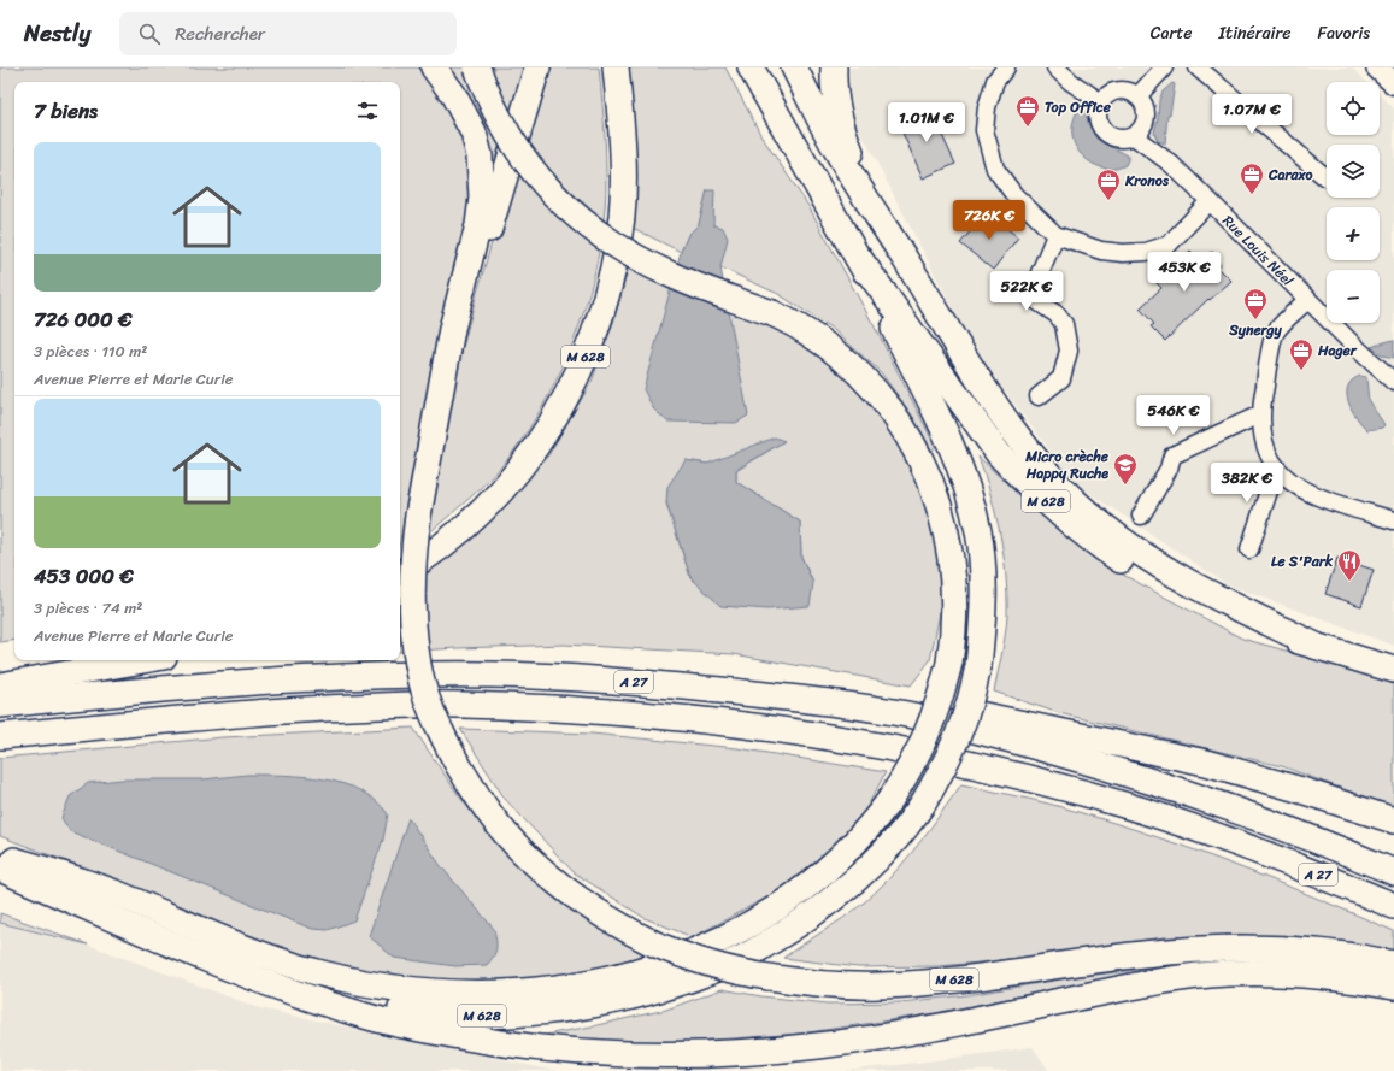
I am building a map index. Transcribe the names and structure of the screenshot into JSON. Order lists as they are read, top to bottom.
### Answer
{
  "streets": {
    "highway": ["M 628", "A 27"],
    "street": ["Rue Louis Néel"]
  },
  "places": {
    "office": [
      "Top Office",
      "Caraxo",
      "Kronos",
      "Synergy",
      "Hager"
    ],
    "school or university": ["Micro crèche Happy Ruche"],
    "restaurant": ["Le S'Park"]
  },
  "page": {
    "header": "Nestly",
    "search": "Rechercher",
    "nav": ["Carte", "Itinéraire", "Favoris"],
    "map_buttons": ["+", "−"],
    "heading": "7 biens",
    "price": [
      "1.07M €",
      "1.01M €",
      "726K €",
      "453K €",
      "522K €",
      "546K €",
      "382K €"
    ],
    "list": [
      {
        "name": "726 000 €",
        "note": "3 pièces · 110 m² · Avenue Pierre et Marie Curie"
      },
      {
        "name": "453 000 €",
        "note": "3 pièces · 74 m² · Avenue Pierre et Marie Curie"
      }
    ]
  }
}
